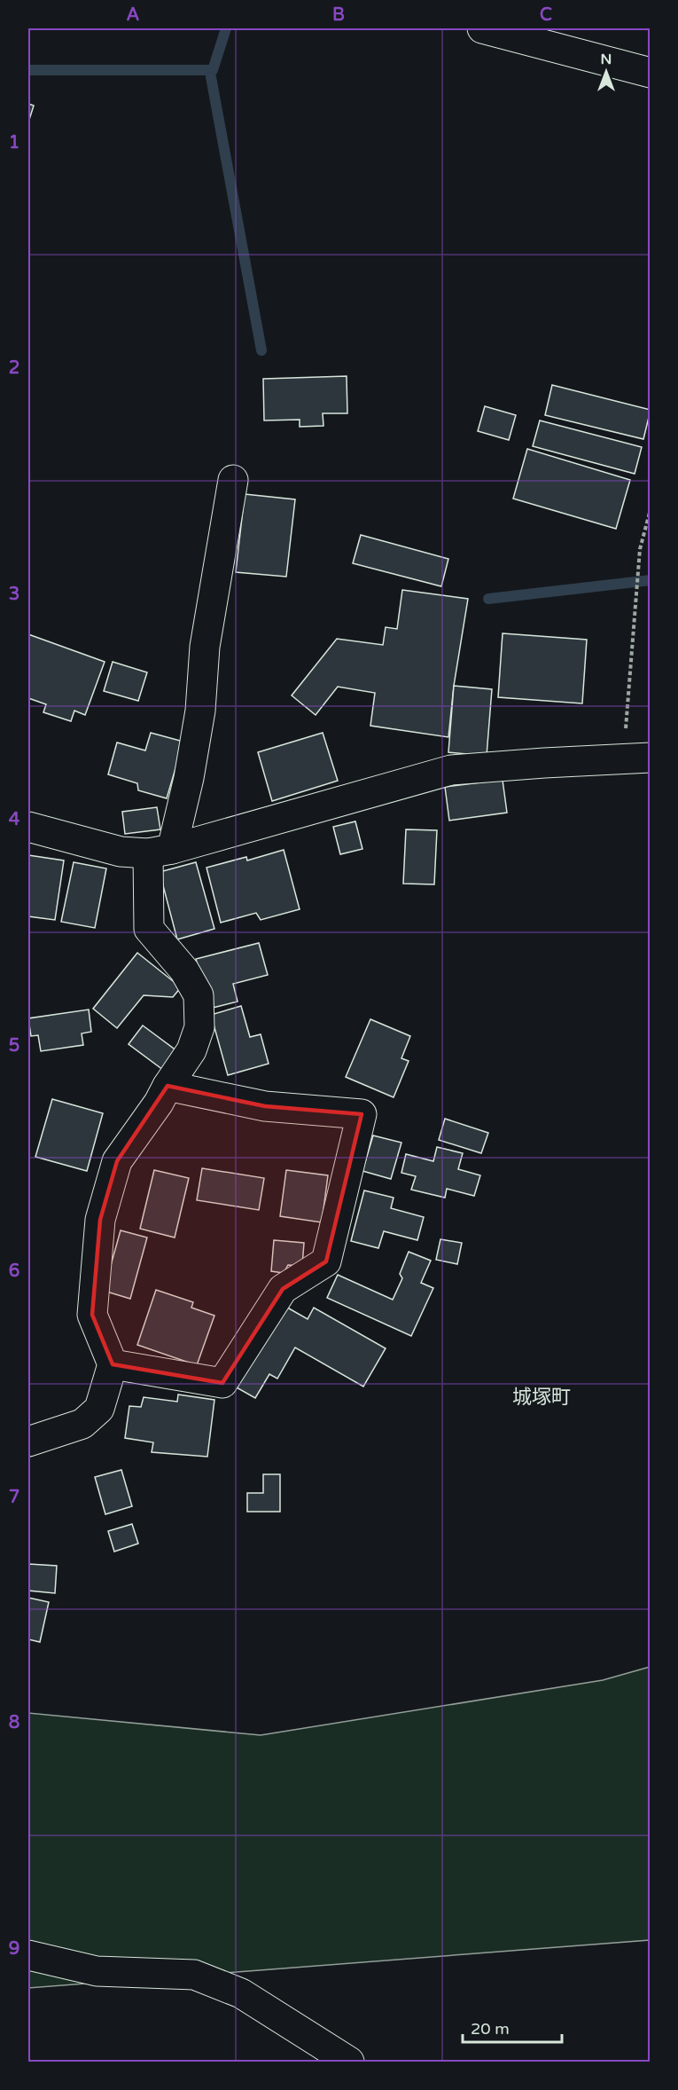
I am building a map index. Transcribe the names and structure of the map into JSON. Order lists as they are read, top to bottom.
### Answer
{
  "districts": ["城塚町"],
  "scale_bar": "20 m",
  "north": "top",
  "grid": {
    "columns": ["A", "B", "C"],
    "rows": [
      "1",
      "2",
      "3",
      "4",
      "5",
      "6",
      "7",
      "8",
      "9"
    ]
  }
}
